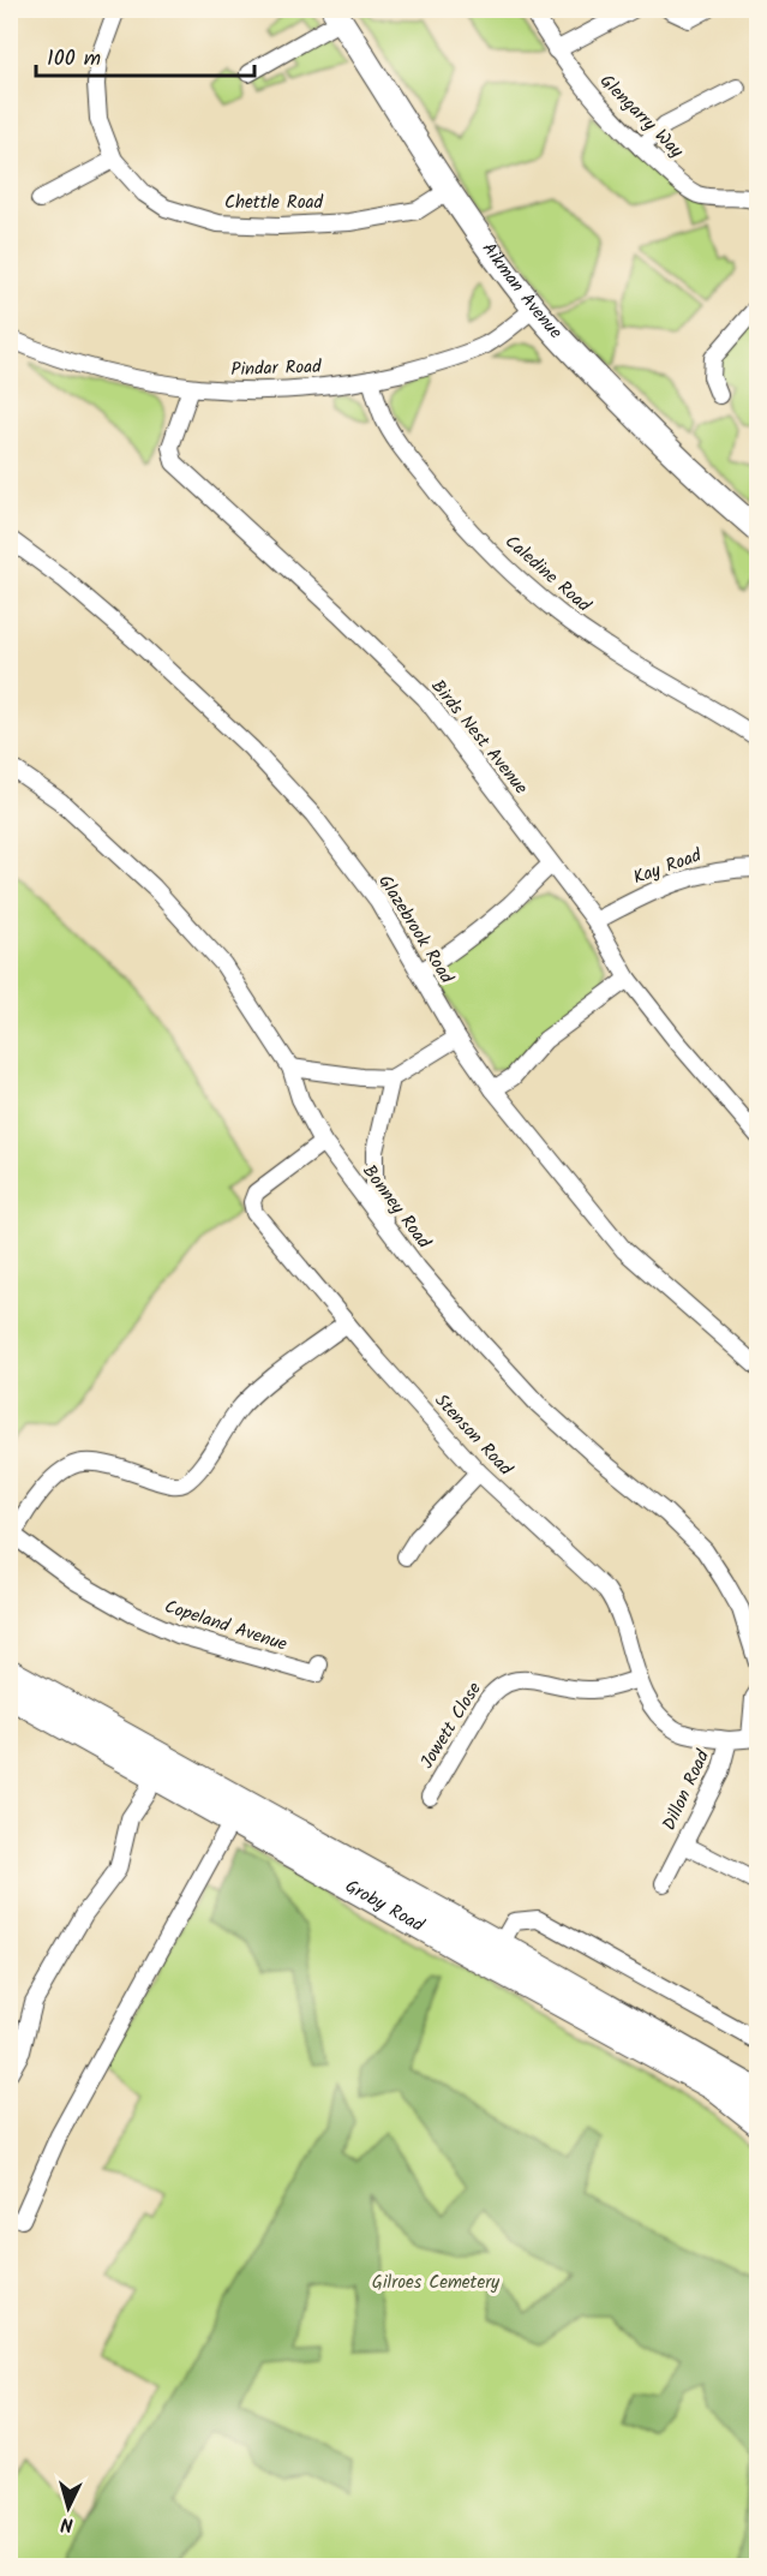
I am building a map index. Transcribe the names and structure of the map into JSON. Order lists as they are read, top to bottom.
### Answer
{
  "streets": {
    "main road": ["Groby Road"],
    "street": [
      "Glengarry Way",
      "Chettle Road",
      "Aikman Avenue",
      "Pindar Road",
      "Caledine Road",
      "Birds Nest Avenue",
      "Kay Road",
      "Glazebrook Road",
      "Bonney Road",
      "Stenson Road",
      "Copeland Avenue",
      "Jowett Close",
      "Dillon Road"
    ]
  },
  "crossings": [
    ["Chettle Road", "Aikman Avenue"],
    ["Aikman Avenue", "Pindar Road"],
    ["Pindar Road", "Caledine Road"],
    ["Pindar Road", "Birds Nest Avenue"],
    ["Birds Nest Avenue", "Kay Road"],
    ["Bonney Road", "Stenson Road"],
    ["Stenson Road", "Jowett Close"],
    ["Stenson Road", "Dillon Road"]
  ],
  "parks": ["Gilroes Cemetery"],
  "scale_bar": "100 m",
  "north": "bottom"
}
